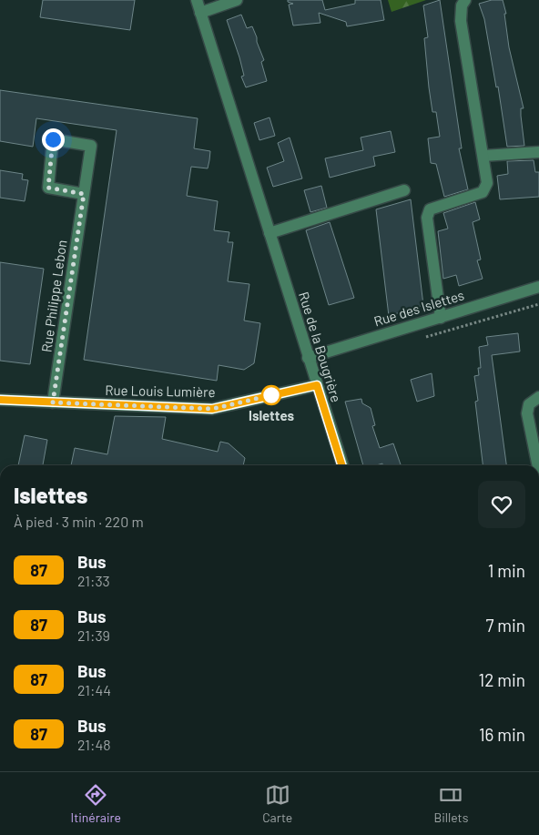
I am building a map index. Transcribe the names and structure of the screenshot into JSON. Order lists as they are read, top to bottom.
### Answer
{
  "streets": {
    "street": [
      "Rue Philippe Lebon",
      "Rue des Islettes",
      "Rue de la Bougrière",
      "Rue Louis Lumière"
    ]
  },
  "crossings": [
    ["Rue Philippe Lebon", "Rue Louis Lumière"],
    ["Rue des Islettes", "Rue de la Bougrière"],
    ["Rue de la Bougrière", "Rue Louis Lumière"]
  ],
  "places": ["Islettes"],
  "lines": ["bus line 87"],
  "page": {
    "heading": ["Islettes", "À pied · 3 min · 220 m"],
    "list": [
      {
        "mark": "87",
        "name": "Bus",
        "note": "21:33",
        "value": "1 min"
      },
      {
        "mark": "87",
        "name": "Bus",
        "note": "21:39",
        "value": "7 min"
      },
      {
        "mark": "87",
        "name": "Bus",
        "note": "21:44",
        "value": "12 min"
      },
      {
        "mark": "87",
        "name": "Bus",
        "note": "21:48",
        "value": "16 min"
      }
    ],
    "tabs": ["Itinéraire", "Carte", "Billets"]
  }
}
